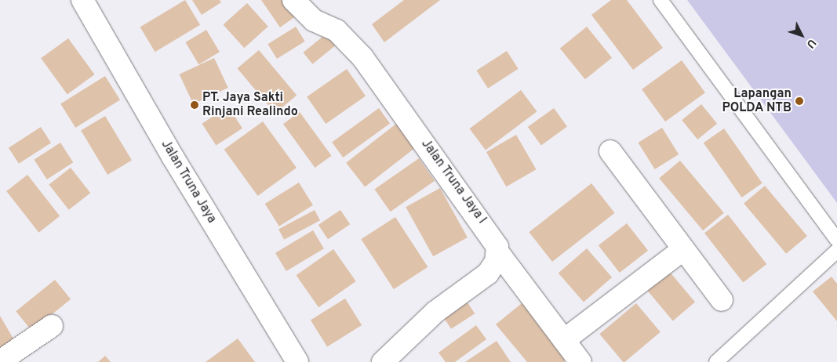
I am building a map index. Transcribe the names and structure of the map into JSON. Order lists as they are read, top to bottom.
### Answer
{
  "streets": {
    "street": ["Jalan Truna Jaya", "Jalan Truna Jaya I"]
  },
  "places": ["Lapangan POLDA NTB", "PT. Jaya Sakti Rinjani Realindo"],
  "north": "bottom right"
}
